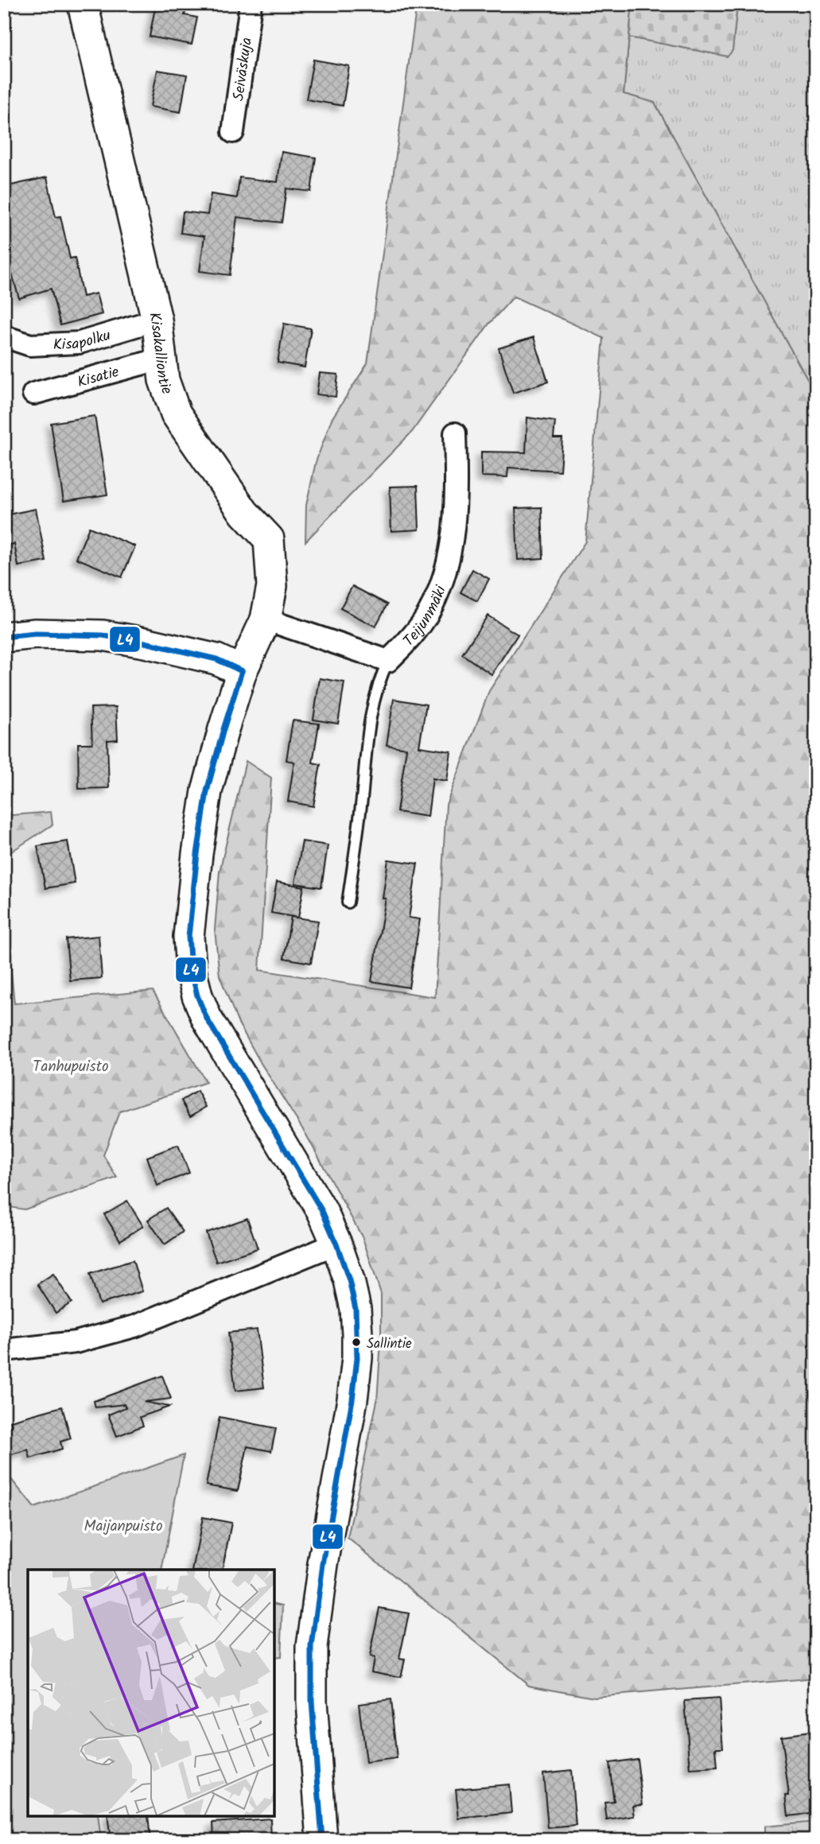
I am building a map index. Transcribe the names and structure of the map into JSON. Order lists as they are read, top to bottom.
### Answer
{
  "streets": {
    "street": [
      "Seiväskuja",
      "Kisapolku",
      "Kisakalliontie",
      "Kisatie",
      "Teijunmäki"
    ]
  },
  "crossings": [
    ["Kisapolku", "Kisakalliontie"],
    ["Kisakalliontie", "Kisatie"]
  ],
  "parks": ["Tanhupuisto", "Maijanpuisto"],
  "places": ["Sallintie"],
  "lines": ["transit line L4"]
}
